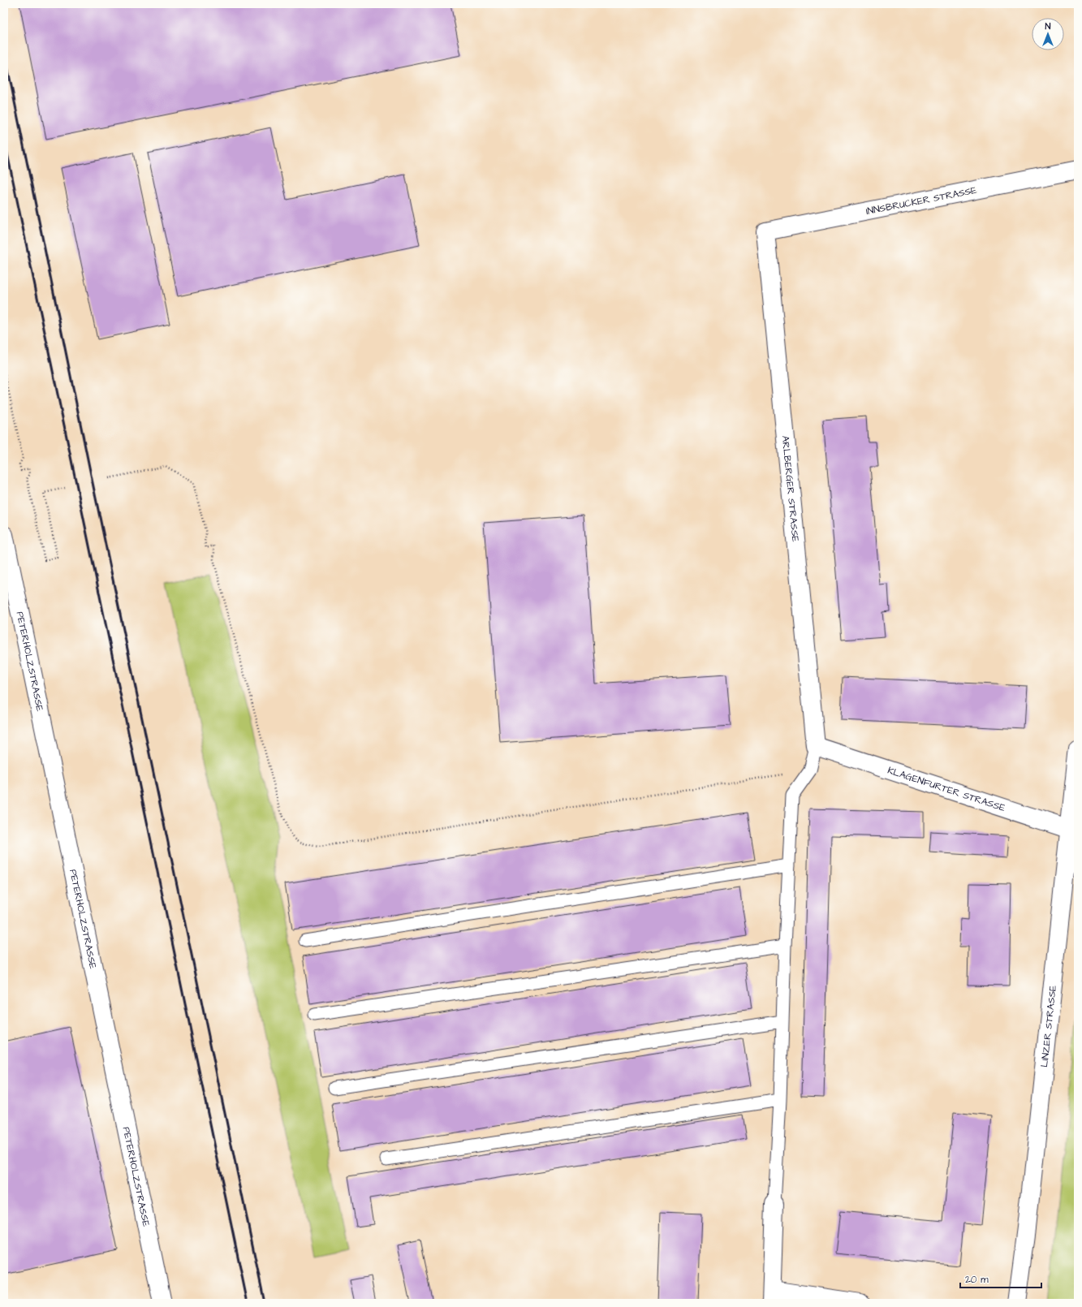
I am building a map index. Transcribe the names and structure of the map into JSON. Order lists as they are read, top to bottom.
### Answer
{
  "streets": {
    "street": [
      "INNSBRUCKER STRASSE",
      "ARLBERGER STRASSE",
      "PETERHOLZSTRASSE",
      "KLAGENFURTER STRASSE",
      "LINZER STRASSE"
    ]
  },
  "crossings": [
    ["INNSBRUCKER STRASSE", "ARLBERGER STRASSE"],
    ["ARLBERGER STRASSE", "KLAGENFURTER STRASSE"],
    ["KLAGENFURTER STRASSE", "LINZER STRASSE"]
  ],
  "scale_bar": "20 m",
  "north": "top"
}
